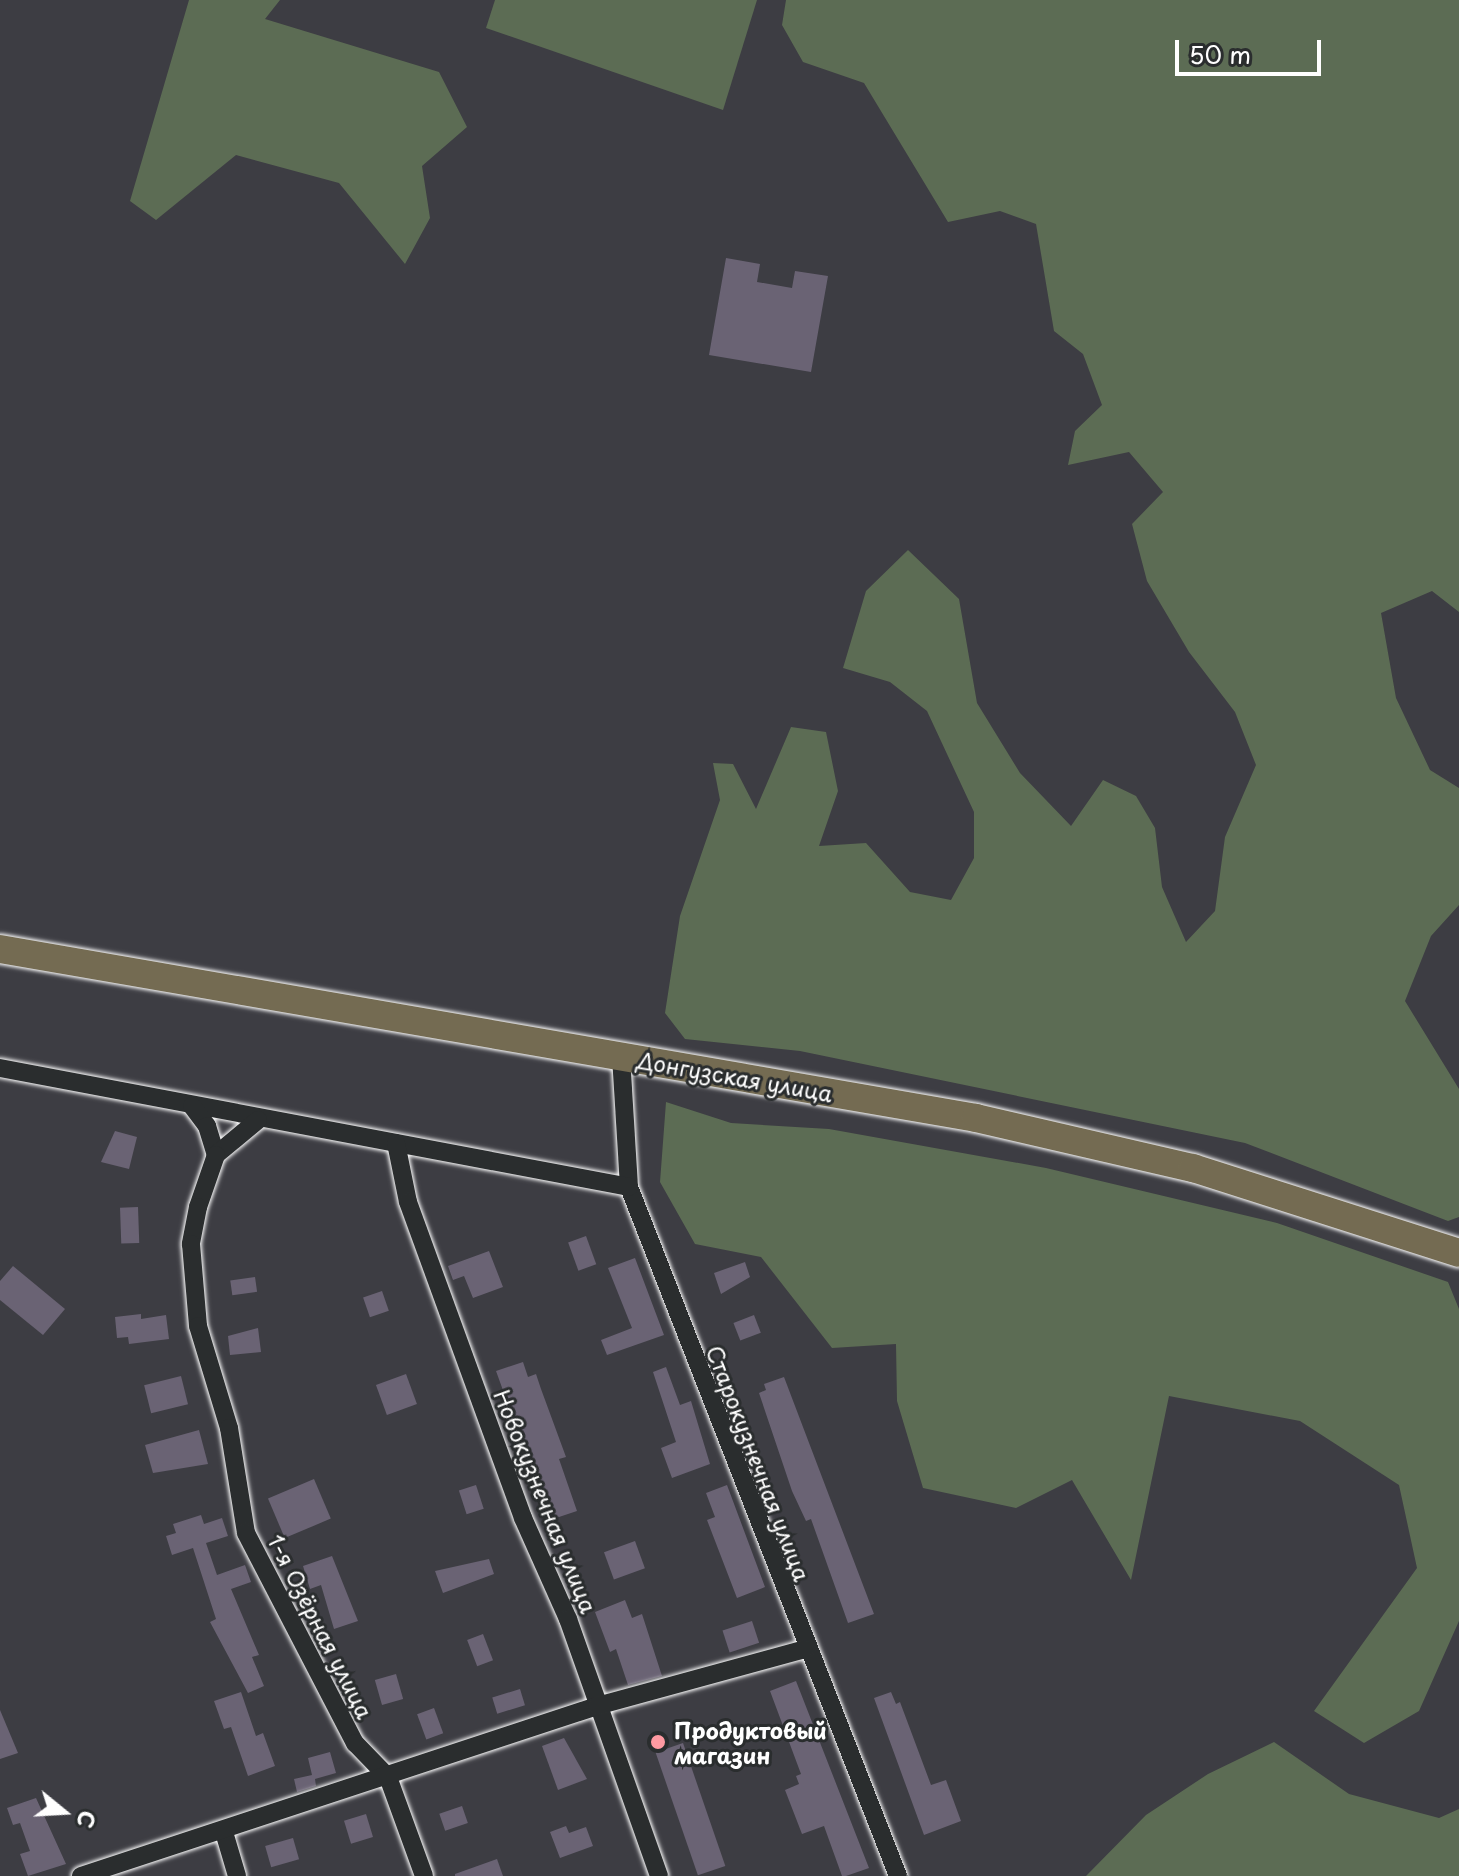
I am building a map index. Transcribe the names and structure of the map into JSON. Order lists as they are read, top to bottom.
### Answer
{
  "streets": {
    "main road": ["Донгузская улица"],
    "street": ["Старокузнечная улица", "Новокузнечная улица", "1-я Озёрная улица"]
  },
  "crossings": [
    ["Донгузская улица", "Старокузнечная улица"]
  ],
  "places": ["Продуктовый магазин"],
  "scale_bar": "50 m",
  "north": "right"
}
